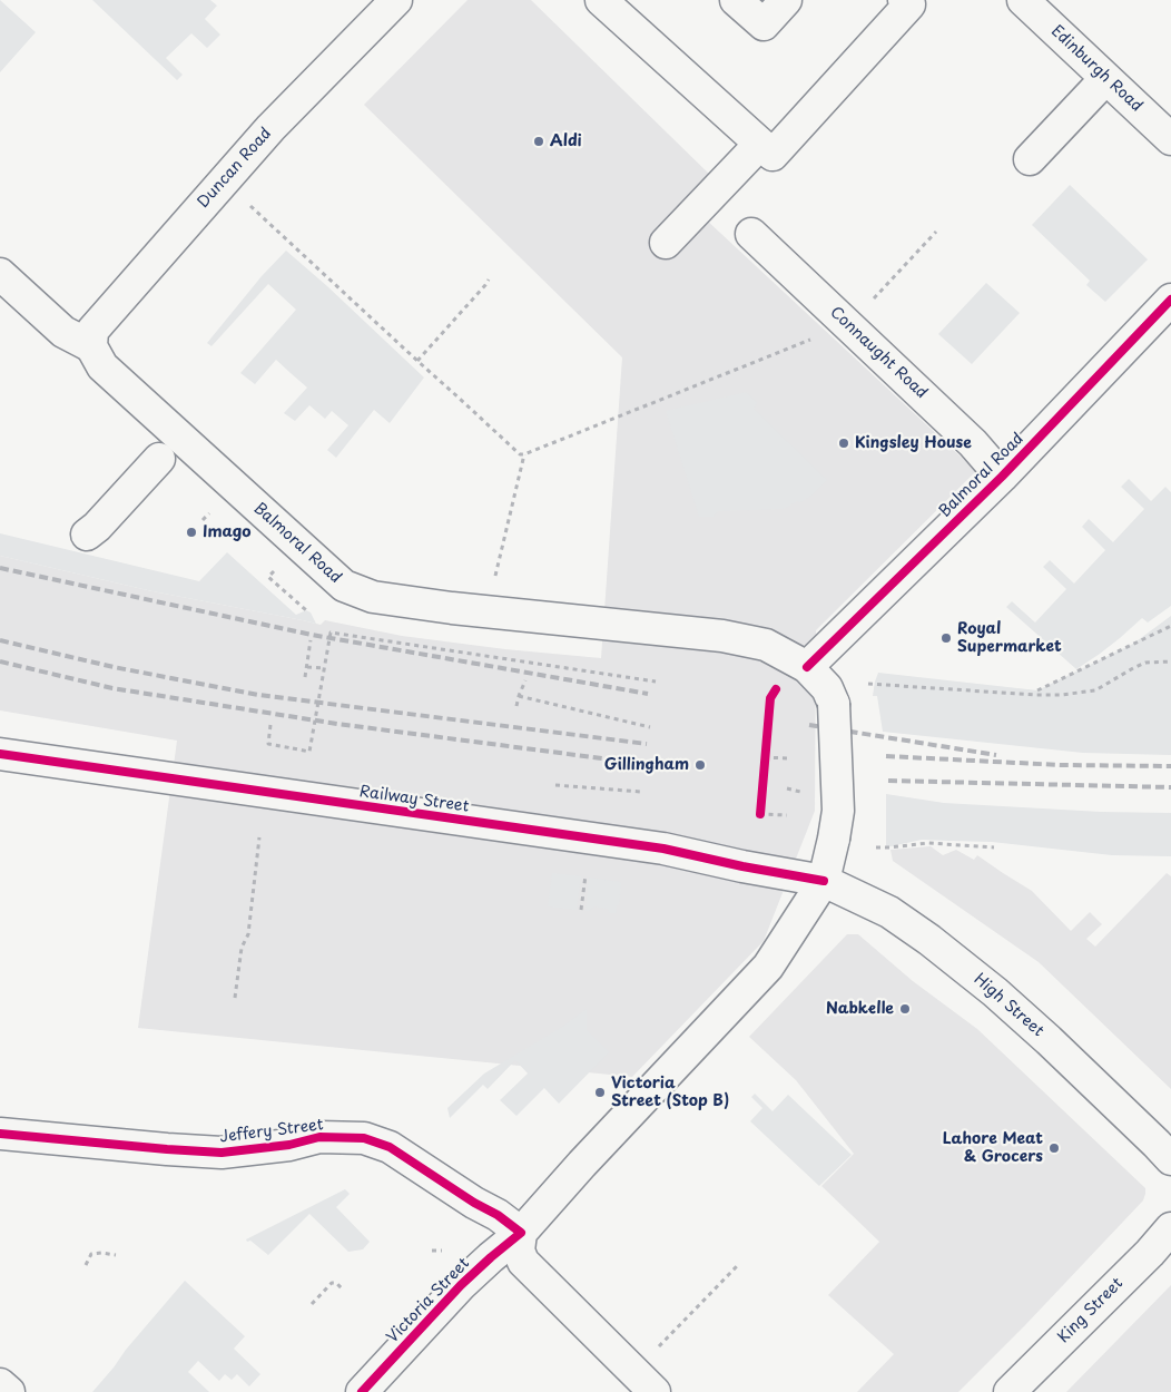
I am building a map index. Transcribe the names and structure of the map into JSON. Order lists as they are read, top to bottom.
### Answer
{
  "streets": {
    "main road": [
      "Edinburgh Road",
      "Duncan Road",
      "Connaught Road",
      "Balmoral Road",
      "Railway Street",
      "High Street",
      "Jeffery Street",
      "Victoria Street",
      "King Street"
    ]
  },
  "crossings": [
    ["Duncan Road", "Balmoral Road"],
    ["Connaught Road", "Balmoral Road"],
    ["Balmoral Road", "Railway Street"],
    ["Balmoral Road", "High Street"],
    ["Balmoral Road", "Victoria Street"],
    ["Railway Street", "High Street"],
    ["Railway Street", "Victoria Street"],
    ["High Street", "Victoria Street"],
    ["Jeffery Street", "Victoria Street"]
  ],
  "places": [
    "Aldi",
    "Kingsley House",
    "Imago",
    "Royal Supermarket",
    "Gillingham",
    "Nabkelle",
    "Victoria Street (Stop B)",
    "Lahore Meat & Grocers"
  ]
}
